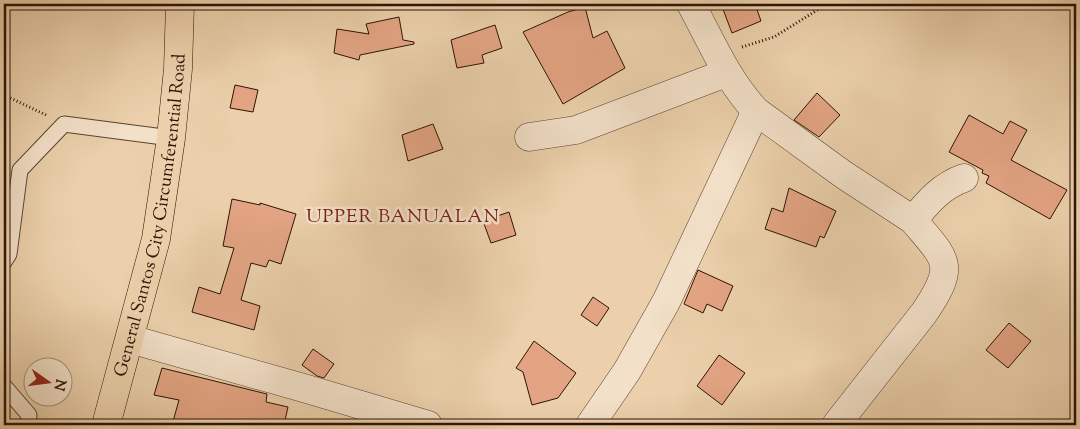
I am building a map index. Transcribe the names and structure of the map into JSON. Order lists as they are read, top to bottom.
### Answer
{
  "streets": {
    "main road": ["General Santos City Circumferential Road"]
  },
  "districts": ["UPPER BANUALAN"],
  "north": "right"
}
